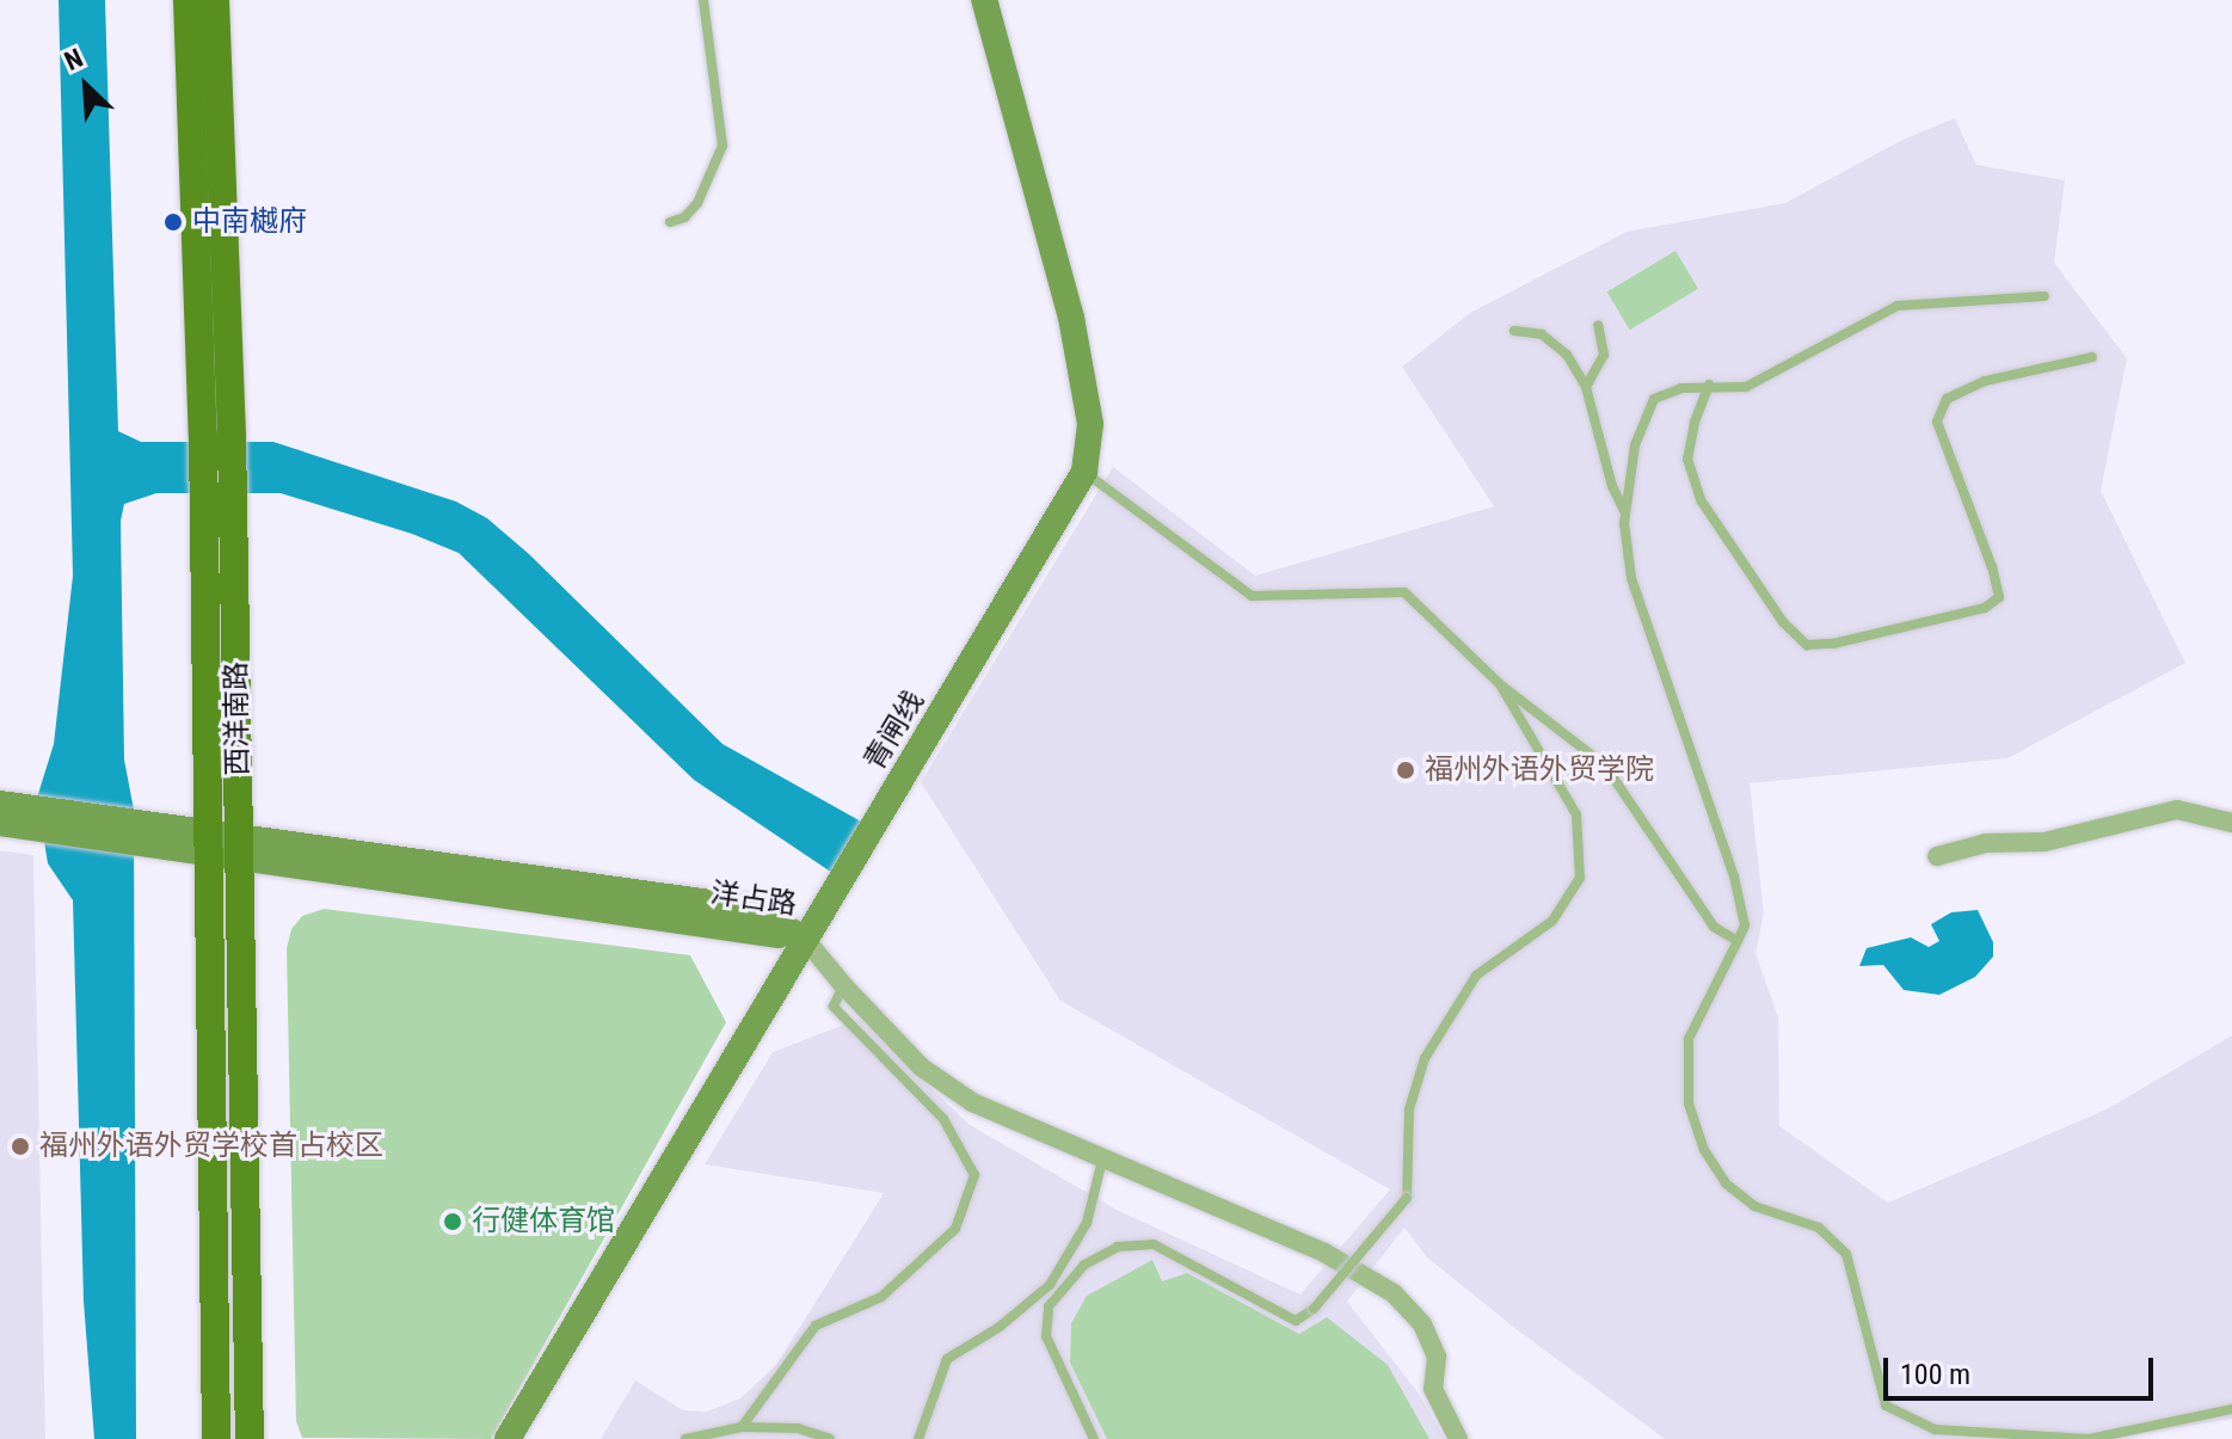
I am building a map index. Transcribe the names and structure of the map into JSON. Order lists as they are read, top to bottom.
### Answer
{
  "streets": {
    "main road": ["西洋南路", "青闸线", "洋占路"]
  },
  "crossings": [
    ["西洋南路", "洋占路"],
    ["青闸线", "洋占路"]
  ],
  "places": [
    "中南樾府",
    "福州外语外贸学院",
    "福州外语外贸学校首占校区",
    "行健体育馆"
  ],
  "scale_bar": "100 m",
  "north": "top left"
}
